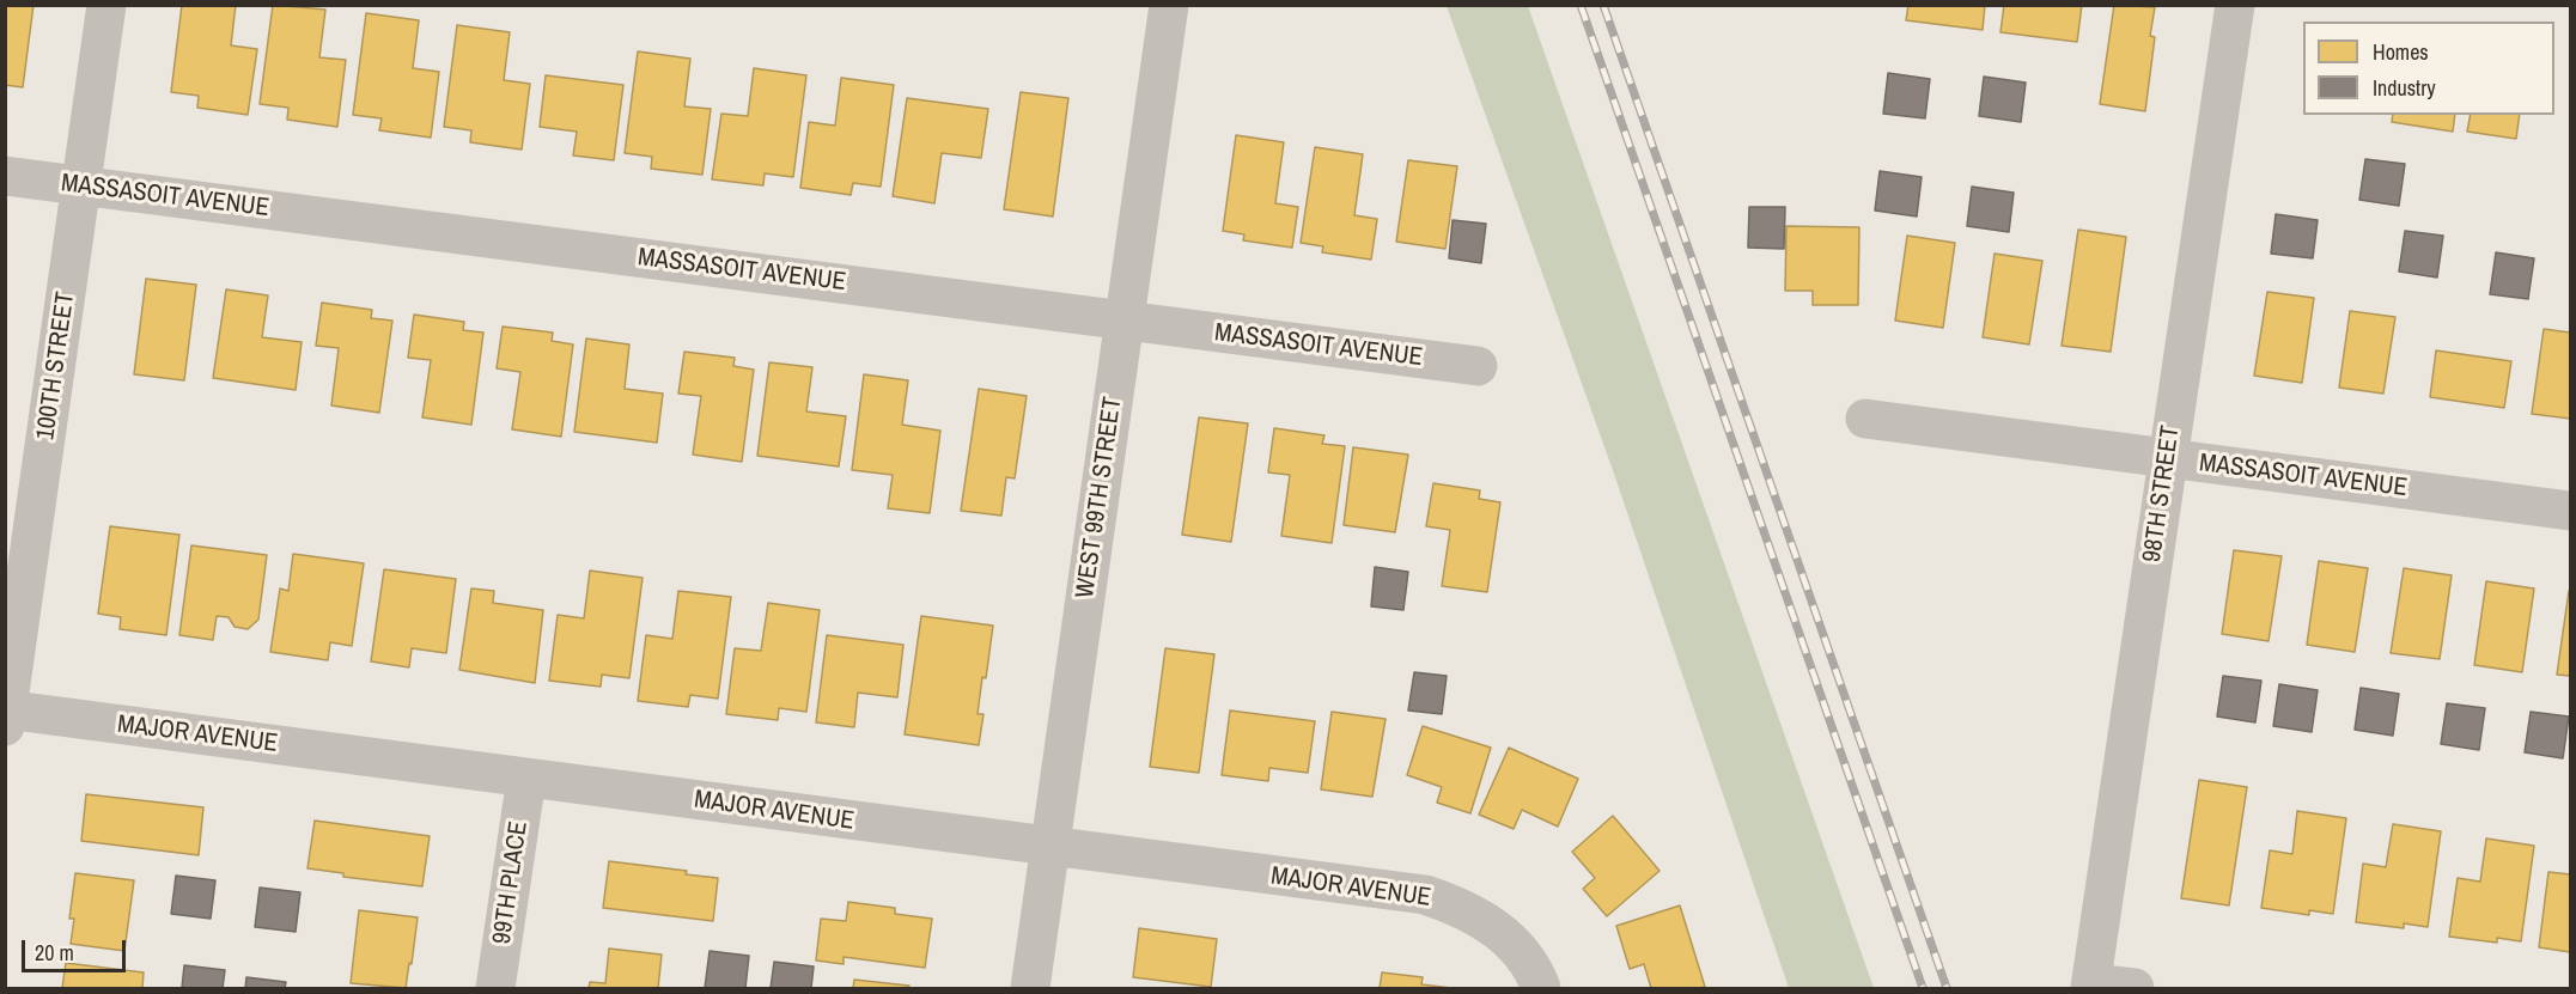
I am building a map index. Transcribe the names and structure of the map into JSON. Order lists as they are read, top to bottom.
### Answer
{
  "streets": {
    "street": [
      "MASSASOIT AVENUE",
      "100TH STREET",
      "98TH STREET",
      "WEST 99TH STREET",
      "MAJOR AVENUE",
      "99TH PLACE"
    ]
  },
  "crossings": [
    ["MASSASOIT AVENUE", "100TH STREET"],
    ["MASSASOIT AVENUE", "98TH STREET"],
    ["MASSASOIT AVENUE", "WEST 99TH STREET"],
    ["100TH STREET", "MAJOR AVENUE"],
    ["WEST 99TH STREET", "MAJOR AVENUE"],
    ["MAJOR AVENUE", "99TH PLACE"]
  ],
  "legend": ["Homes", "Industry"],
  "scale_bar": "20 m"
}
